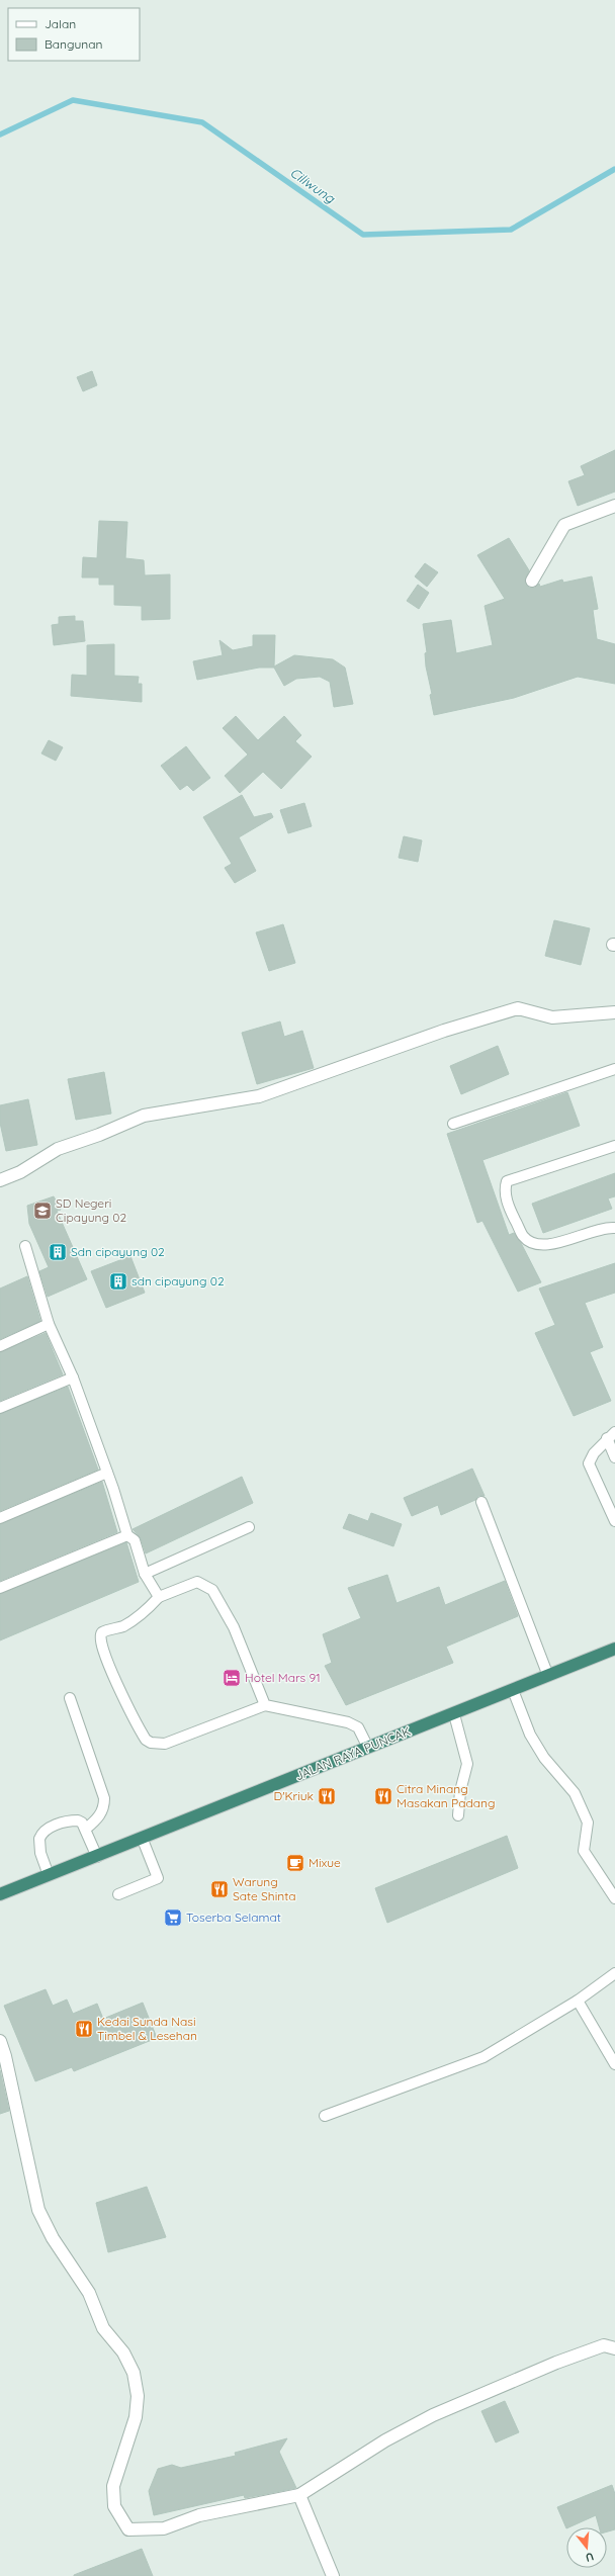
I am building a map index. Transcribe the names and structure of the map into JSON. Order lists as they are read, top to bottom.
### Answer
{
  "streets": {
    "highway": ["JALAN RAYA PUNCAK"]
  },
  "water": ["Ciliwung"],
  "places": {
    "school or university": ["SD Negeri Cipayung 02"],
    "building": ["Sdn cipayung 02", "sdn cipayung 02"],
    "hotel": ["Hotel Mars 91"],
    "restaurant": [
      "D'Kriuk",
      "Citra Minang Masakan Padang",
      "Warung Sate Shinta",
      "Kedai Sunda Nasi Timbel & Lesehan"
    ],
    "cafe": ["Mixue"],
    "supermarket": ["Toserba Selamat"]
  },
  "legend": ["Jalan", "Bangunan"],
  "north": "bottom"
}
